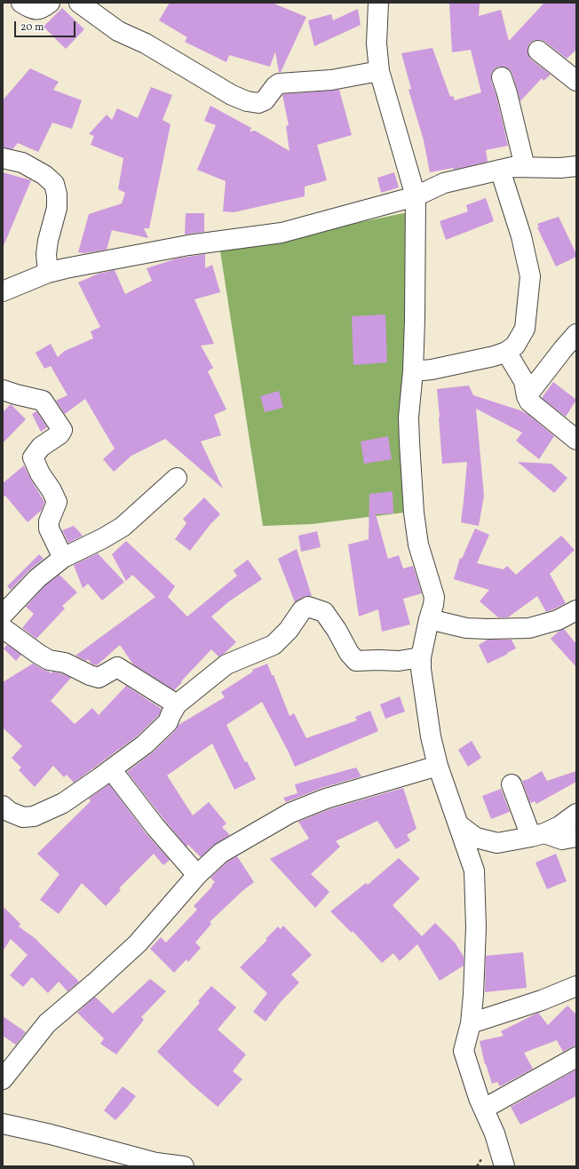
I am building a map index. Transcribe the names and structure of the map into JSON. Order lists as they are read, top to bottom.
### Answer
{
  "scale_bar": "20 m"
}
